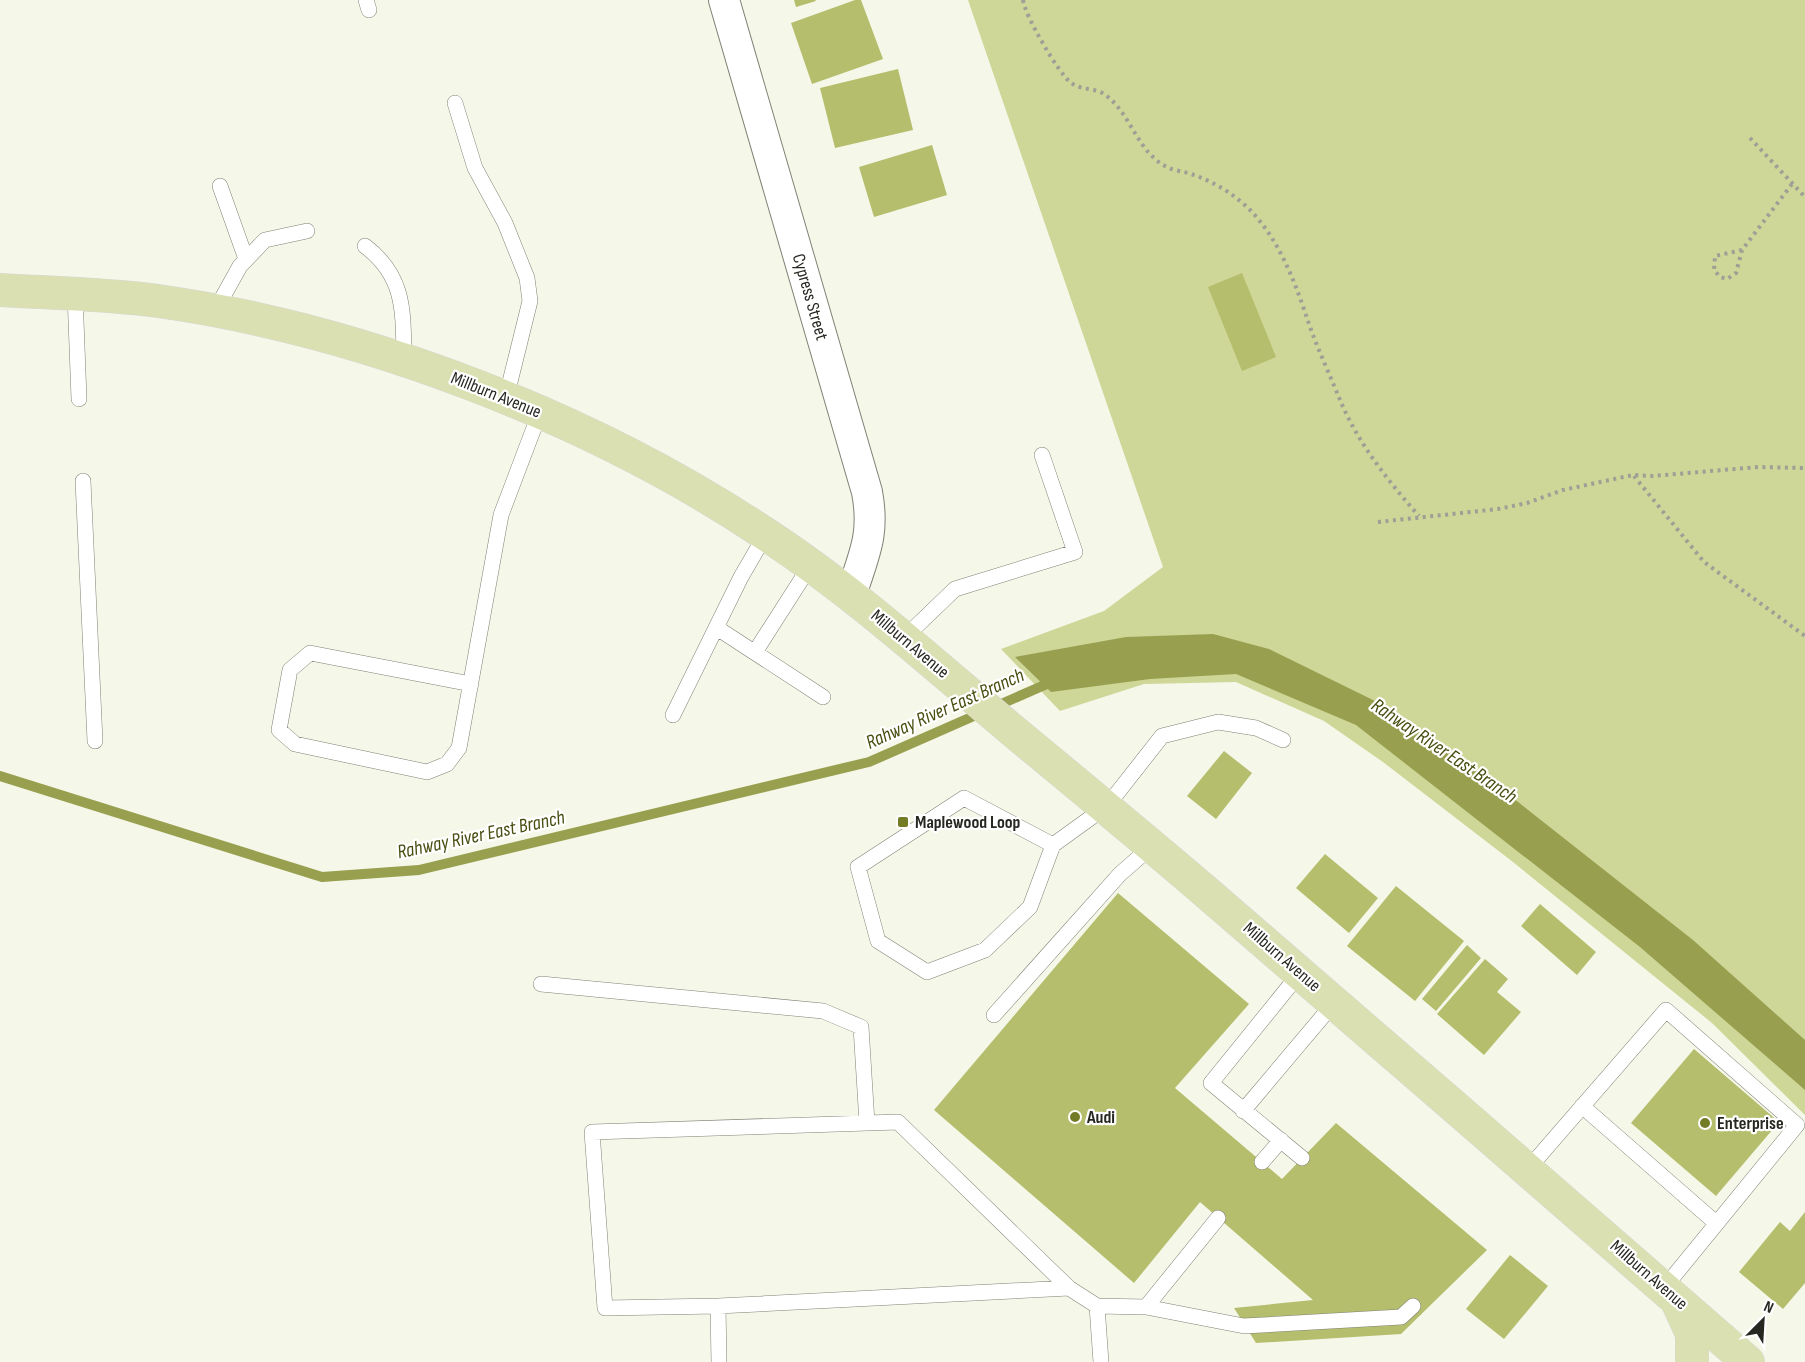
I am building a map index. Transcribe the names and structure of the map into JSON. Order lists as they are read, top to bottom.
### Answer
{
  "streets": {
    "main road": ["Millburn Avenue"],
    "street": ["Cypress Street"]
  },
  "crossings": [
    ["Cypress Street", "Millburn Avenue"]
  ],
  "water": ["Rahway River East Branch"],
  "places": {
    "transit": ["Maplewood Loop"],
    "other": ["Audi", "Enterprise"]
  },
  "north": "top right"
}
